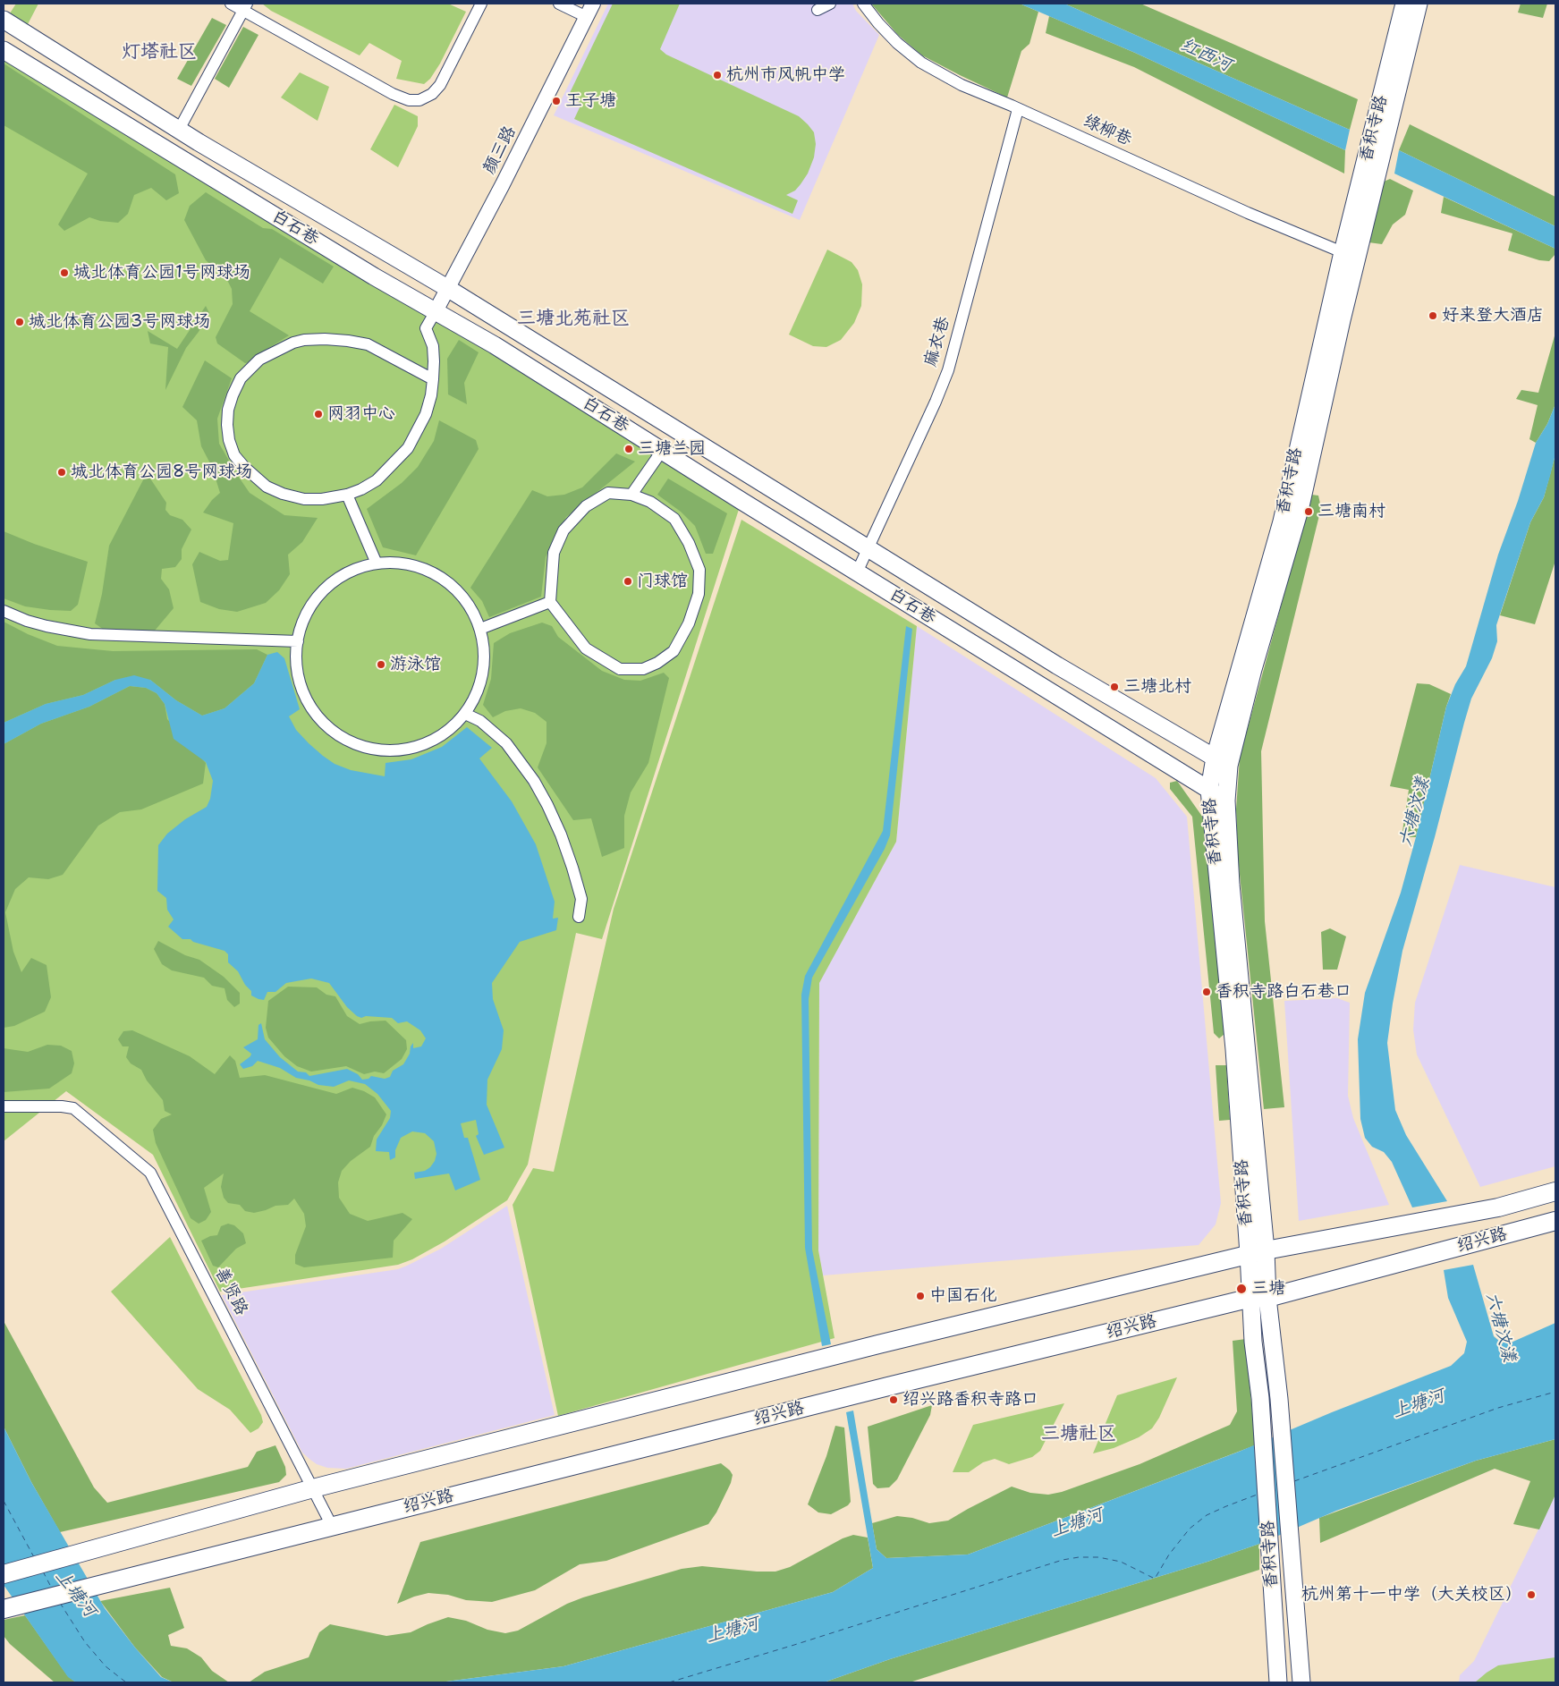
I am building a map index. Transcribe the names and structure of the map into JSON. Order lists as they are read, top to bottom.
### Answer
{
  "streets": {
    "main road": ["香积寺路", "白石巷", "绍兴路"],
    "street": [
      "绿柳巷",
      "颜三路",
      "麻衣巷",
      "善贤路"
    ]
  },
  "crossings": [
    ["香积寺路", "绿柳巷"],
    ["香积寺路", "白石巷"],
    ["香积寺路", "绍兴路"],
    ["绿柳巷", "麻衣巷"],
    ["颜三路", "白石巷"],
    ["白石巷", "麻衣巷"],
    ["绍兴路", "善贤路"]
  ],
  "districts": ["灯塔社区", "三塘北苑社区", "三塘社区"],
  "water": ["红西河", "六塘汶漾", "上塘河"],
  "places": [
    "杭州市风帆中学",
    "王子塘",
    "城北体育公园1号网球场",
    "好来登大酒店",
    "城北体育公园3号网球场",
    "网羽中心",
    "三塘兰园",
    "城北体育公园8号网球场",
    "三塘南村",
    "门球馆",
    "游泳馆",
    "三塘北村",
    "香积寺路白石巷口",
    "三塘",
    "中国石化",
    "绍兴路香积寺路口",
    "杭州第十一中学（大关校区）"
  ]
}
